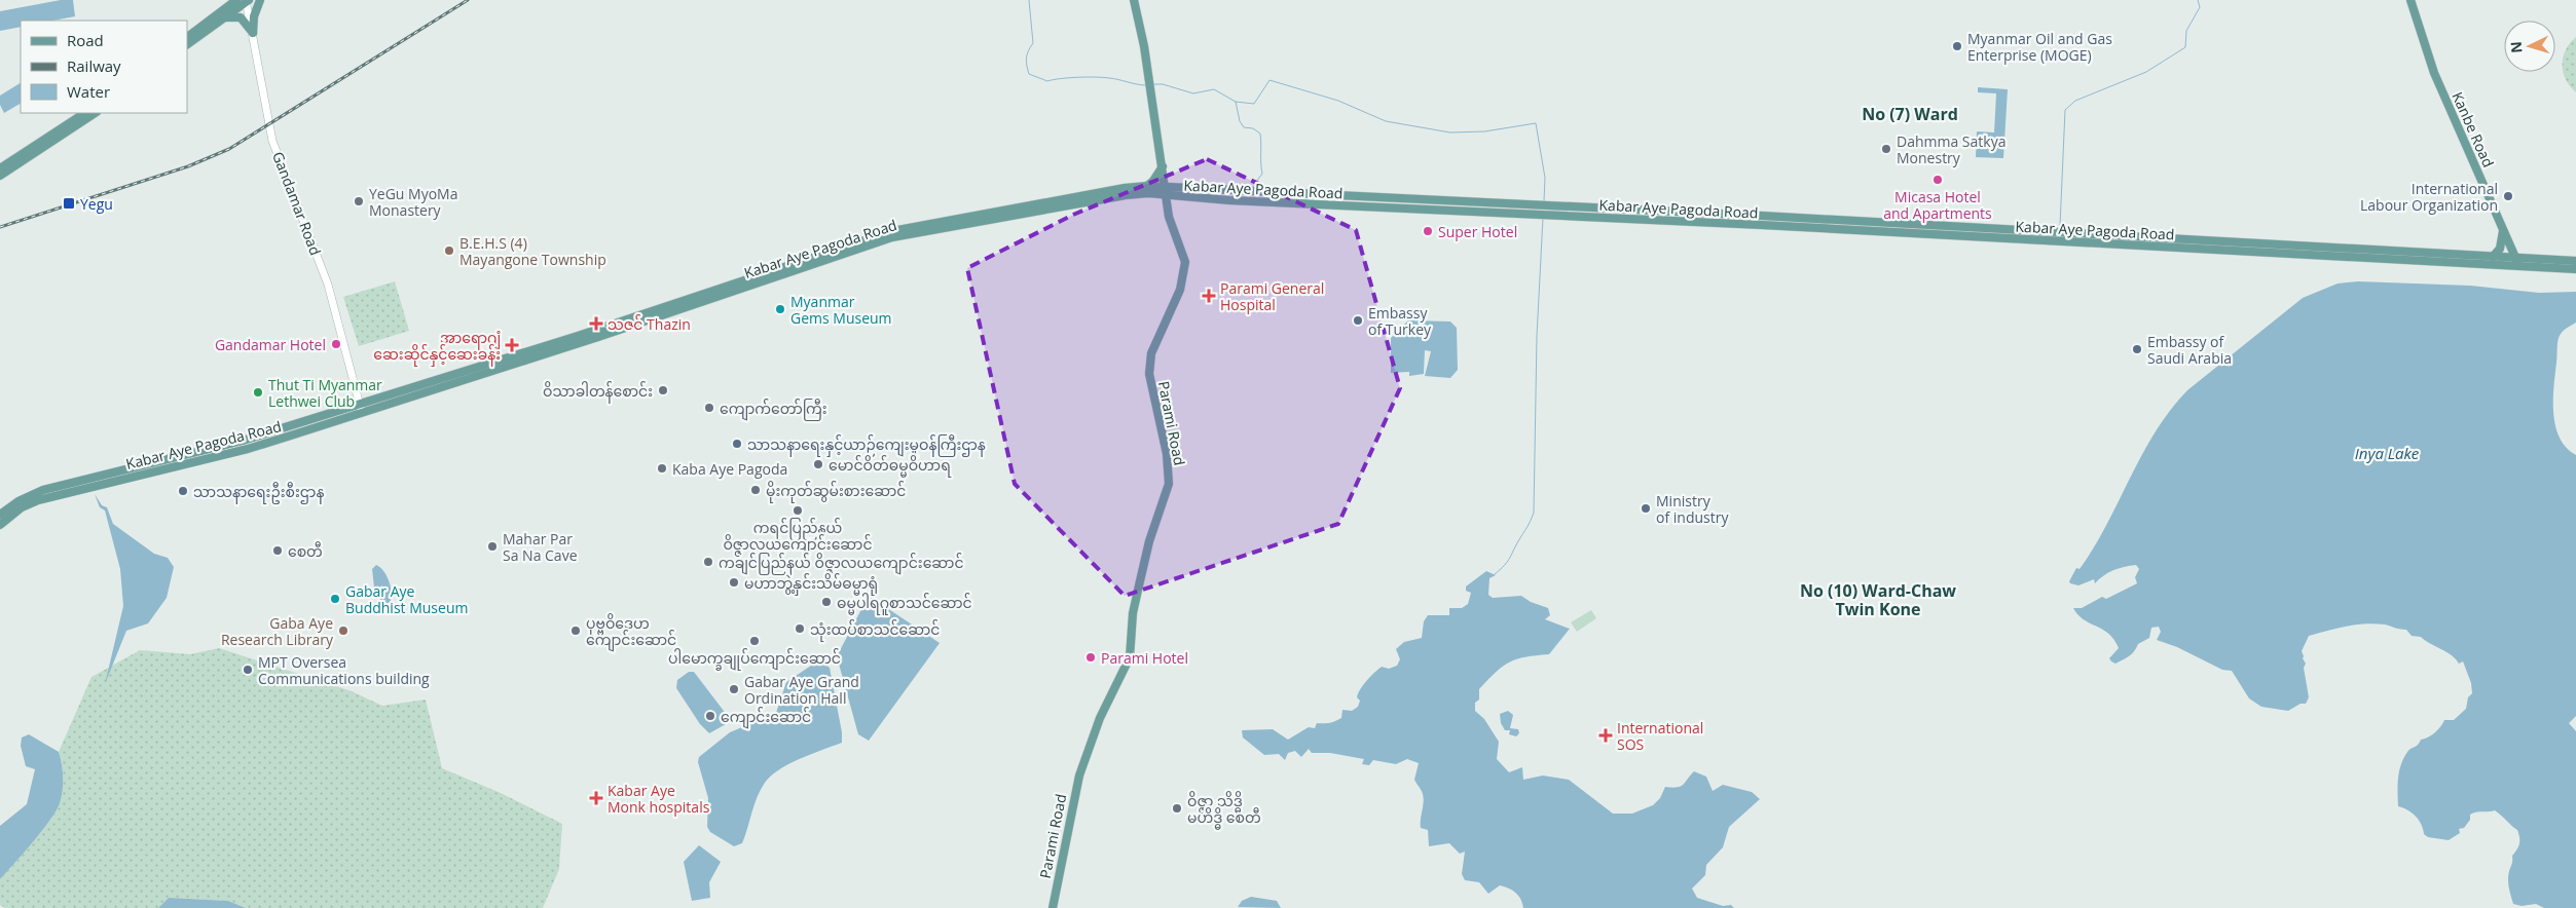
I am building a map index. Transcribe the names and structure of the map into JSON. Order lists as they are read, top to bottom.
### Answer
{
  "streets": {
    "main road": [
      "Kanbe Road",
      "Kabar Aye Pagoda Road",
      "Gandamar Road",
      "Parami Road"
    ]
  },
  "crossings": [
    ["Kanbe Road", "Kabar Aye Pagoda Road"],
    ["Kabar Aye Pagoda Road", "Gandamar Road"],
    ["Kabar Aye Pagoda Road", "Parami Road"]
  ],
  "districts": ["No (7) Ward", "No (10) Ward-Chaw Twin Kone"],
  "water": ["Inya Lake"],
  "places": {
    "other": [
      "Myanmar Oil and Gas Enterprise (MOGE)",
      "Dahmma Satkya Monestry",
      "Micasa Hotel and Apartments",
      "International Labour Organization",
      "YeGu MyoMa Monastery",
      "Super Hotel",
      "B.E.H.S (4) Mayangone Township",
      "Myanmar Gems Museum",
      "Embassy of Turkey",
      "Gandamar Hotel",
      "Embassy of Saudi Arabia",
      "ဝိသာခါတန်စောင်း",
      "Thut Ti Myanmar Lethwei Club",
      "ကျောက်တော်ကြီး",
      "သာသနာရေးနှင့်ယာဉ်ကျေးမှုဝန်ကြီးဌာန",
      "မောင်ဝိတ်ဓမ္မဝိဟာရ",
      "Kaba Aye Pagoda",
      "မိုးကုတ်ဆွမ်းစားဆောင်",
      "သာသနာရေးဦးစီးဌာန",
      "Ministry of industry",
      "ကရင်ပြည်နယ် ဝိဇ္ဇာလယကျောင်းဆောင်",
      "Mahar Par Sa Na Cave",
      "စေတီ",
      "ကချင်ပြည်နယ် ဝိဇ္ဇာလယကျောင်းဆောင်",
      "မဟာဘွဲ့နှင်းသိမ်ဓမ္မာရုံ",
      "Gabar Aye Buddhist Museum",
      "ဓမ္မပါရဂူစာသင်ဆောင်",
      "သုံးထပ်စာသင်ဆောင်",
      "Gaba Aye Research Library",
      "ပုဗ္ဗဝိဒေဟ ကျောင်းဆောင်",
      "ပါမောက္ခချုပ်ကျောင်းဆောင်",
      "Parami Hotel",
      "MPT Oversea Communications building",
      "Gabar Aye Grand Ordination Hall",
      "ကျောင်းဆောင်",
      "ဝိဇ္ဇာ သိဒ္ဓိ မဟိဒ္ဓိ စေတီ"
    ],
    "transit": ["Yegu"],
    "health": [
      "Parami General Hospital",
      "သဇင် Thazin",
      "အာရောဂျံ ဆေးဆိုင်နှင့်ဆေးခန်း",
      "International SOS",
      "Kabar Aye Monk hospitals"
    ]
  },
  "legend": ["Road", "Railway", "Water"],
  "north": "left"
}
